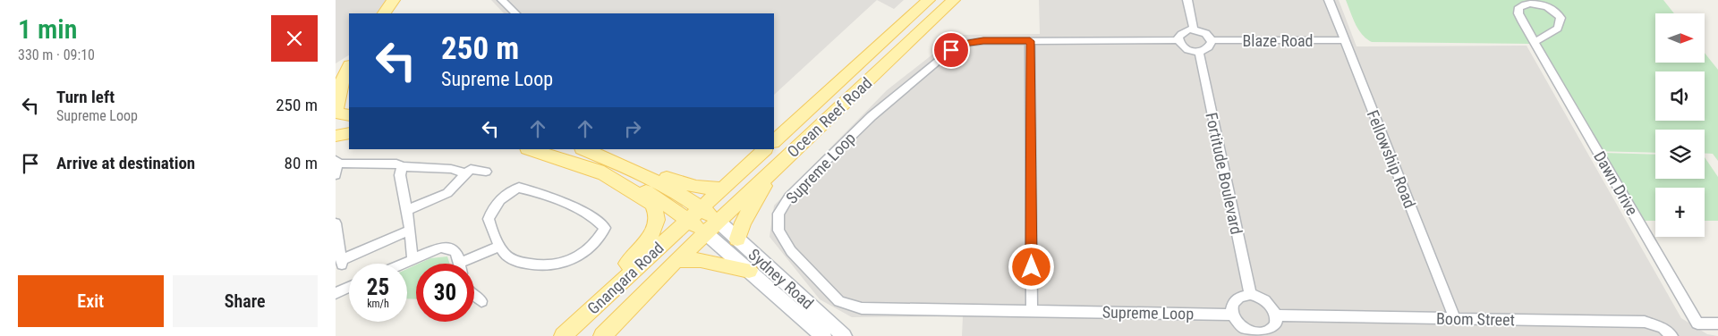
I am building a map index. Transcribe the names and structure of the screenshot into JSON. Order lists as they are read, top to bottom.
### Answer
{
  "streets": {
    "main road": ["Ocean Reef Road", "Gnangara Road"],
    "street": [
      "Blaze Road",
      "Fellowship Road",
      "Supreme Loop",
      "Fortitude Boulevard",
      "Dawn Drive",
      "Sydney Road",
      "Boom Street"
    ]
  },
  "crossings": [
    ["Blaze Road", "Fellowship Road"],
    ["Blaze Road", "Supreme Loop"],
    ["Blaze Road", "Fortitude Boulevard"],
    ["Ocean Reef Road", "Gnangara Road"],
    ["Ocean Reef Road", "Sydney Road"],
    ["Fellowship Road", "Boom Street"],
    ["Supreme Loop", "Fortitude Boulevard"],
    ["Supreme Loop", "Boom Street"],
    ["Fortitude Boulevard", "Boom Street"],
    ["Gnangara Road", "Sydney Road"]
  ],
  "north": "right",
  "page": {
    "heading": ["1 min", "330 m · 09:10"],
    "map_buttons": "+",
    "turn": ["250 m", "Supreme Loop"],
    "list": [
      {
        "name": "Turn left",
        "note": "Supreme Loop",
        "value": "250 m"
      },
      {
        "name": "Arrive at destination",
        "value": "80 m"
      }
    ],
    "speed": "25 km/h",
    "limit": "30",
    "buttons": ["Exit", "Share"]
  }
}
